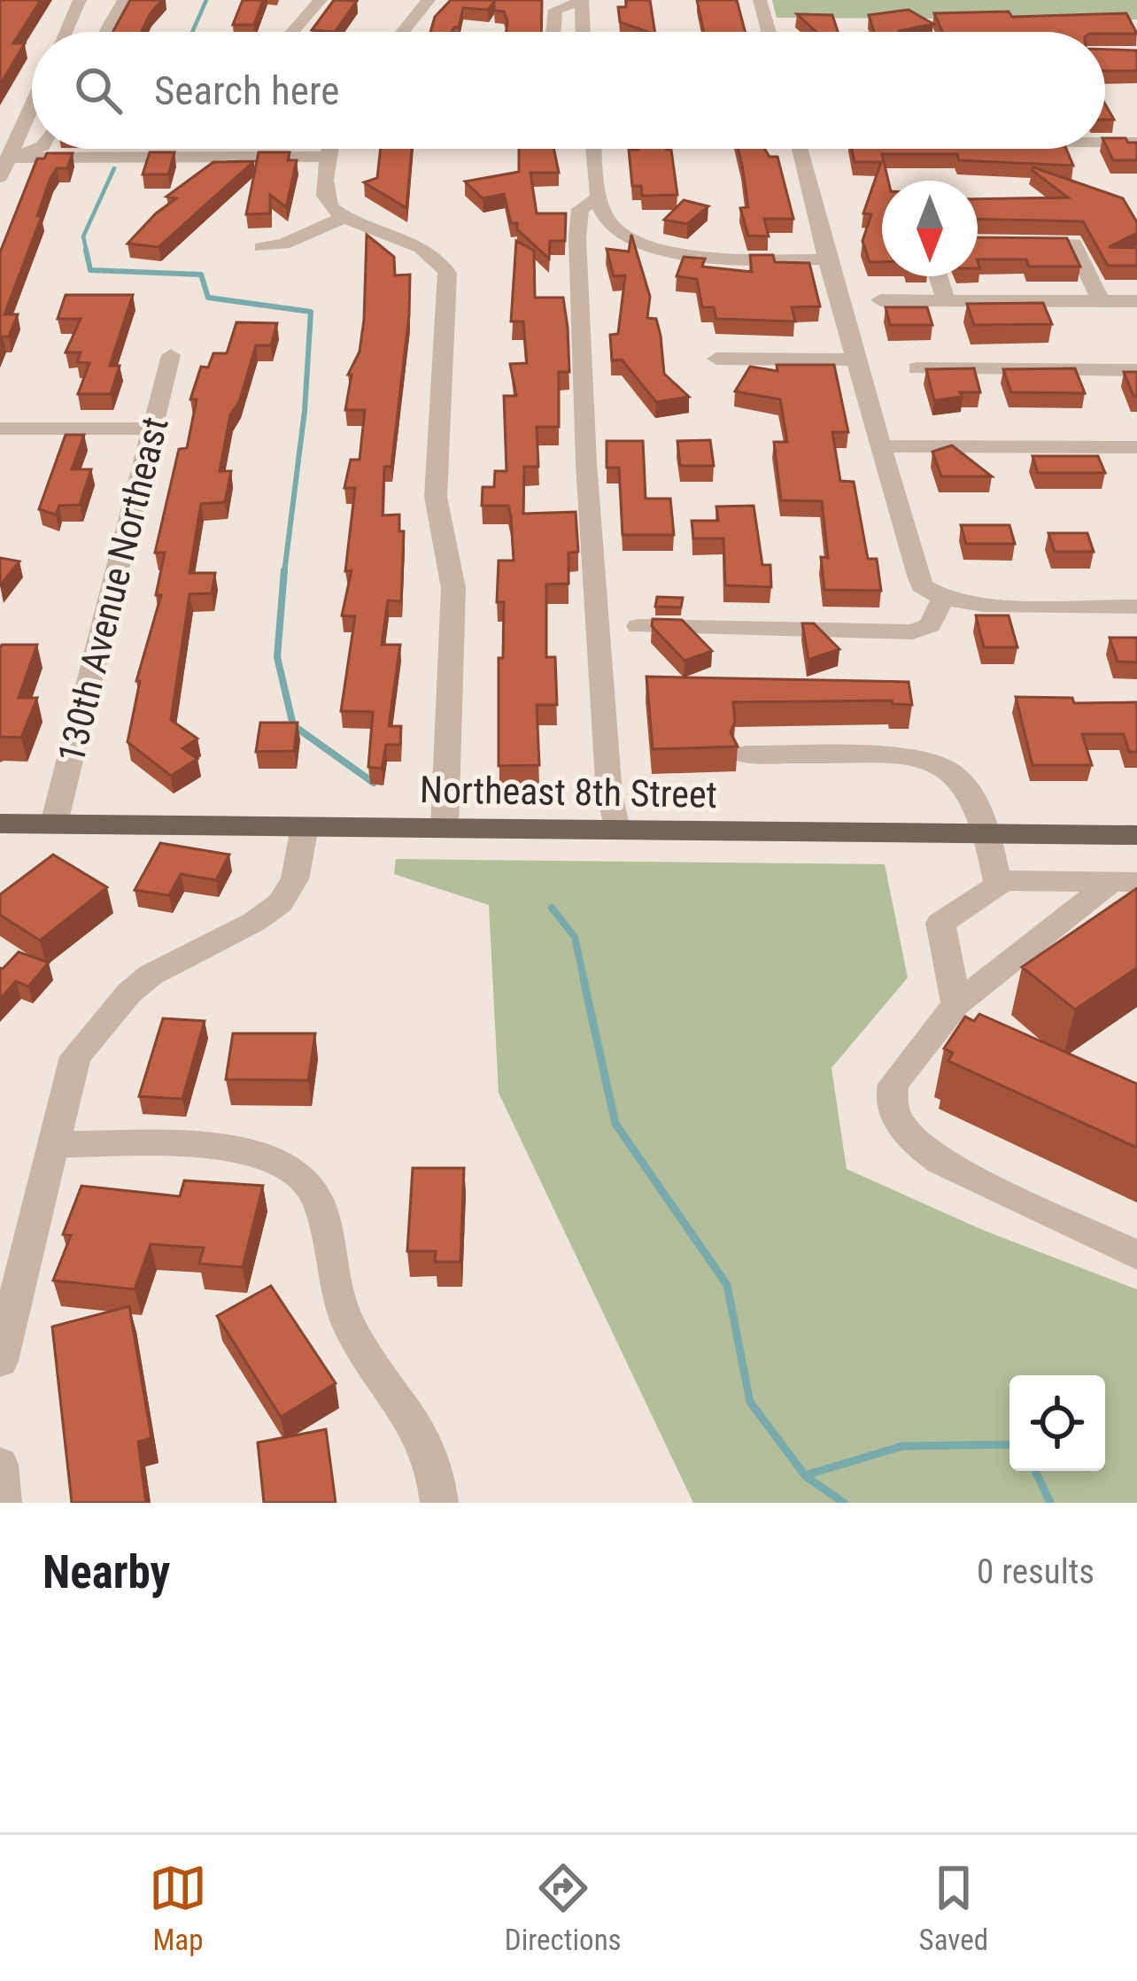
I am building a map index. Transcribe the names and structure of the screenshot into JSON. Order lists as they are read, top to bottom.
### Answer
{
  "streets": {
    "main road": ["Northeast 8th Street"],
    "street": ["130th Avenue Northeast"]
  },
  "crossings": [
    ["130th Avenue Northeast", "Northeast 8th Street"]
  ],
  "north": "bottom",
  "page": {
    "search": "Search here",
    "heading": ["Nearby", "0 results"],
    "nav": ["Map", "Directions", "Saved"]
  }
}
